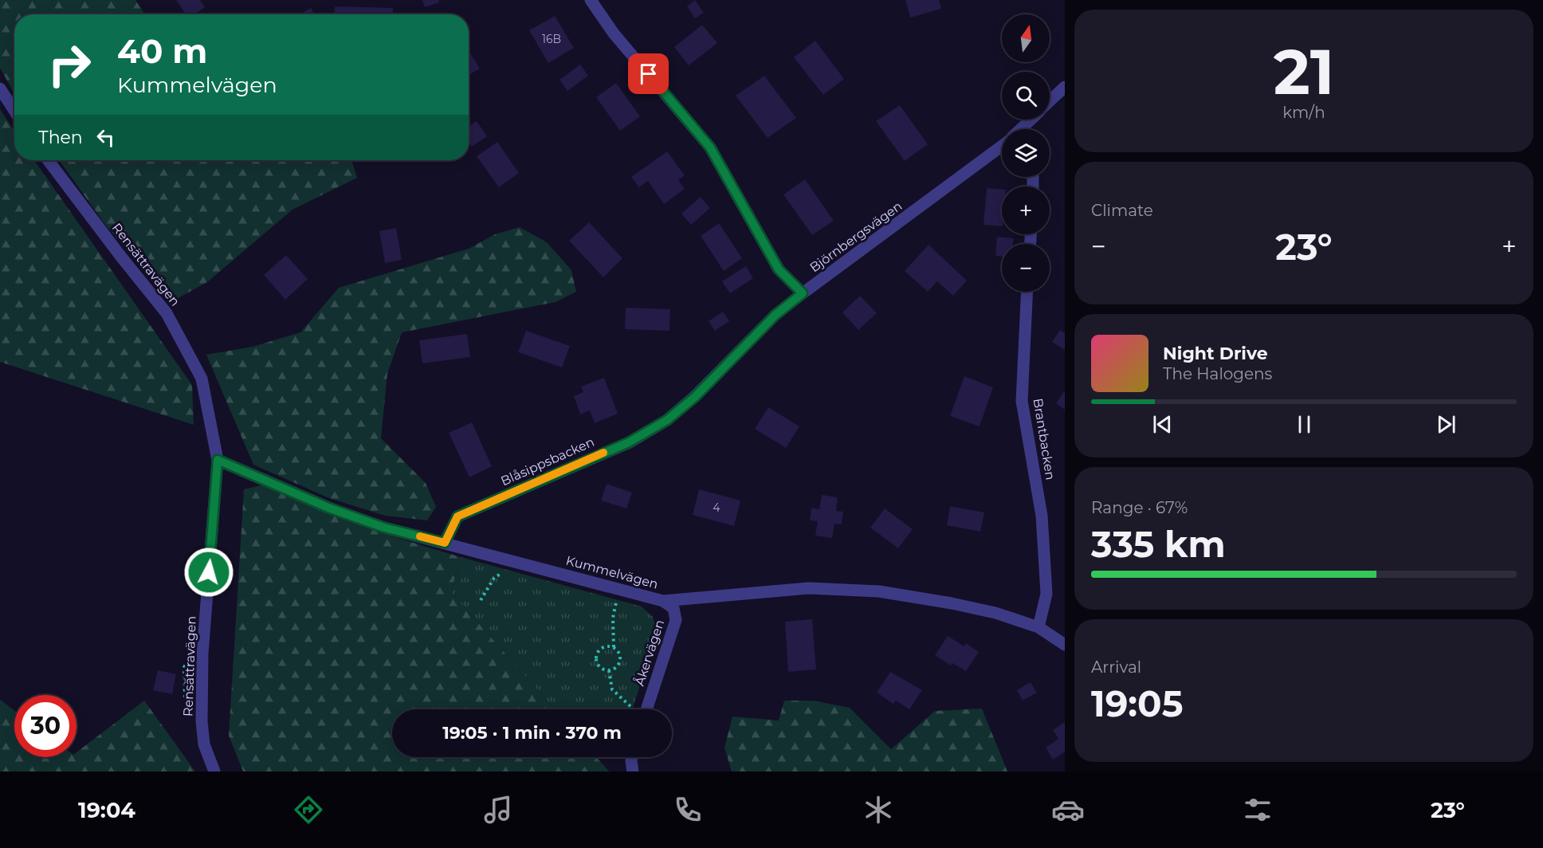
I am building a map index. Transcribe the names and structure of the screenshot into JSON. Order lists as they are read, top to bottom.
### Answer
{
  "streets": {
    "street": [
      "Björnbergsvägen",
      "Rensättravägen",
      "Brantbacken",
      "Blåsippsbacken",
      "Kummelvägen",
      "Åkervägen"
    ]
  },
  "crossings": [
    ["Björnbergsvägen", "Blåsippsbacken"],
    ["Rensättravägen", "Kummelvägen"],
    ["Brantbacken", "Kummelvägen"],
    ["Blåsippsbacken", "Kummelvägen"],
    ["Kummelvägen", "Åkervägen"]
  ],
  "house_numbers": ["16B", "4"],
  "north": "top",
  "page": {
    "tile": [
      ["21", "km/h"],
      "Climate",
      ["Range · 67%", "335 km"],
      ["Arrival", "19:05"]
    ],
    "map_buttons": ["+", "−"],
    "turn": ["40 m", "Kummelvägen"],
    "then": "Then",
    "heat": ["−", "23°", "+"],
    "song": ["Night Drive", "The Halogens"],
    "limit": "30",
    "trip": "19:05 · 1 min · 370 m",
    "tabs": ["19:04", "23°"]
  }
}
